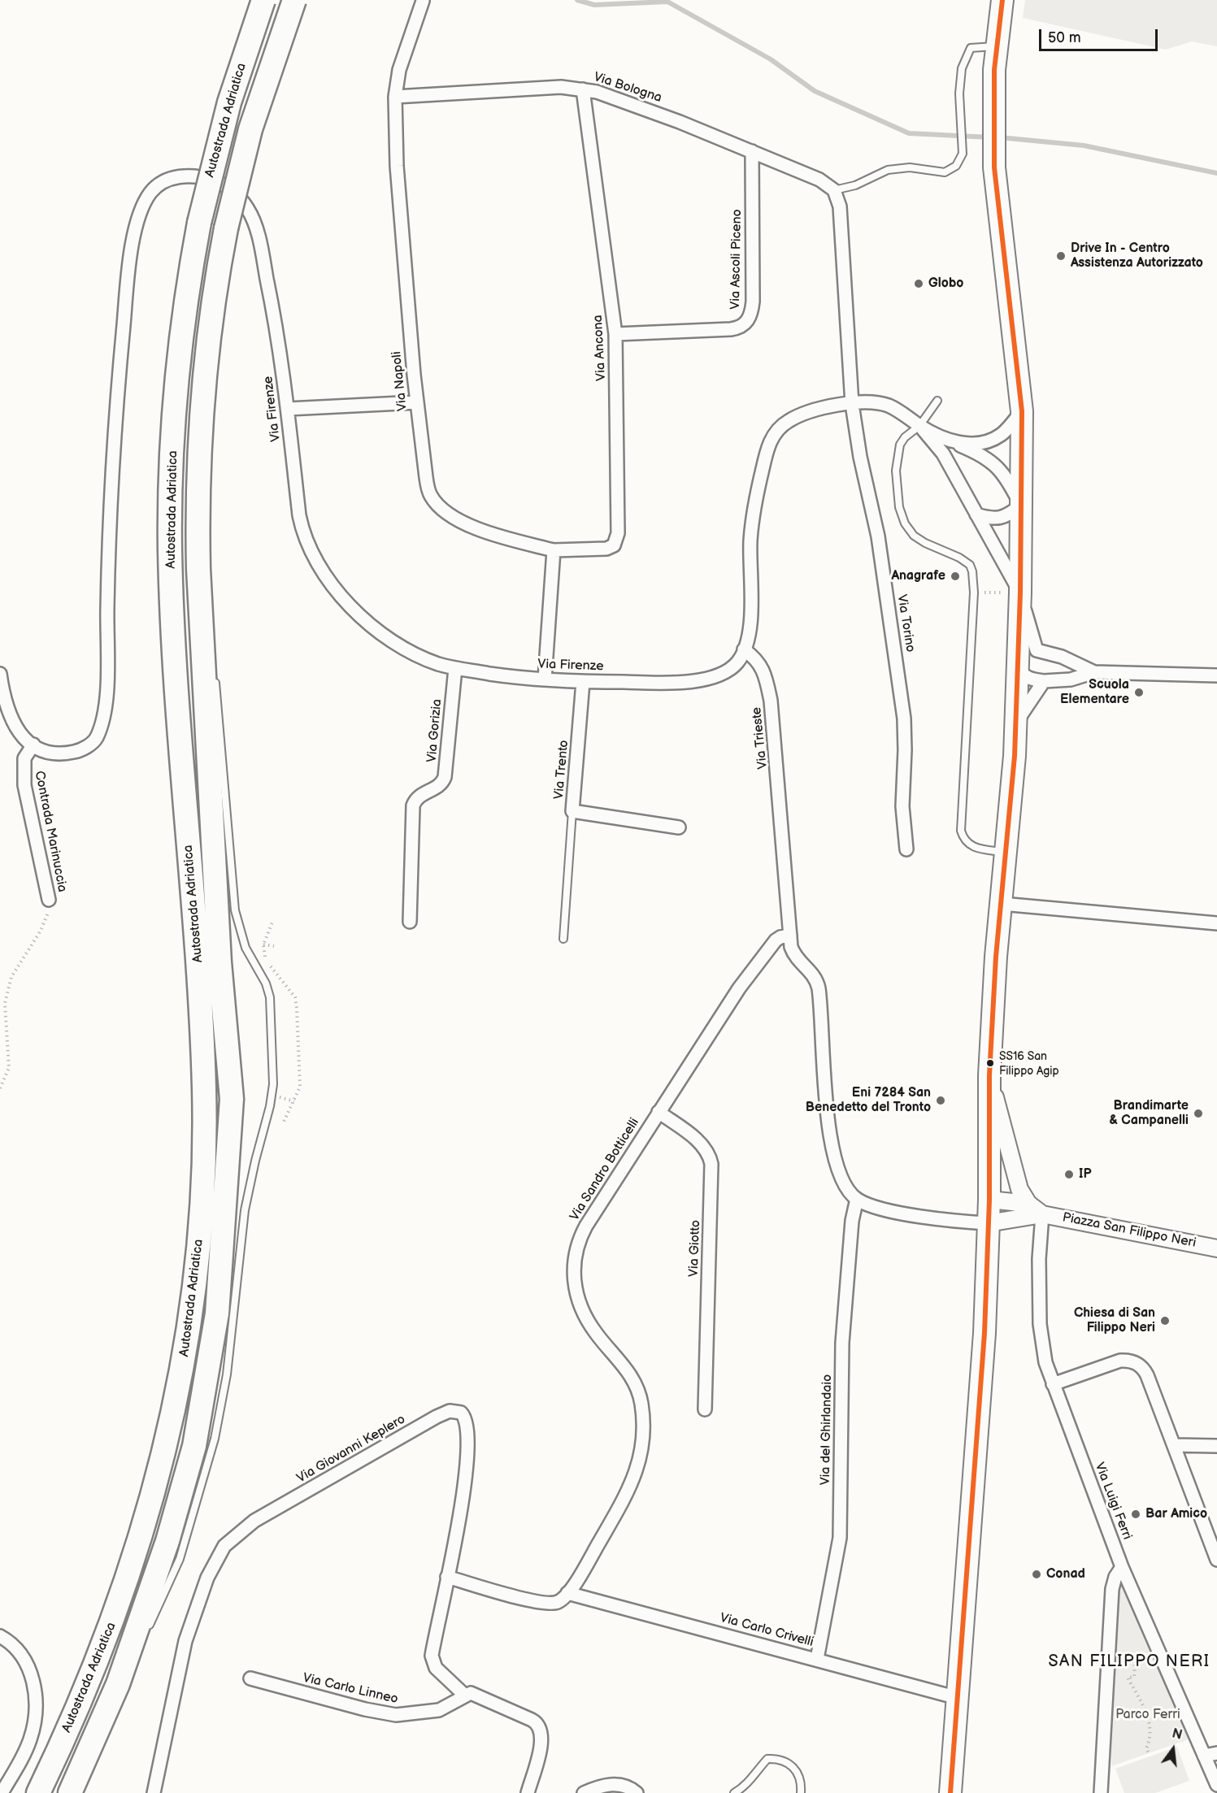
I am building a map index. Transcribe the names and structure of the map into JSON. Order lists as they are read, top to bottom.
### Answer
{
  "streets": {
    "highway": ["Autostrada Adriatica"],
    "street": [
      "Via Bologna",
      "Via Ascoli Piceno",
      "Via Ancona",
      "Via Napoli",
      "Via Firenze",
      "Via Torino",
      "Via Gorizia",
      "Via Trieste",
      "Via Trento",
      "Contrada Marinuccia",
      "Via Sandro Botticelli",
      "Piazza San Filippo Neri",
      "Via Giotto",
      "Via del Ghirlandaio",
      "Via Giovanni Keplero",
      "Via Luigi Ferri",
      "Via Carlo Crivelli",
      "Via Carlo Linneo"
    ]
  },
  "crossings": [
    ["Via Bologna", "Via Ascoli Piceno"],
    ["Via Bologna", "Via Ancona"],
    ["Via Bologna", "Via Napoli"],
    ["Via Ascoli Piceno", "Via Ancona"],
    ["Via Ancona", "Via Napoli"],
    ["Via Firenze", "Via Torino"],
    ["Via Firenze", "Via Gorizia"],
    ["Via Firenze", "Via Trieste"],
    ["Via Firenze", "Via Trento"],
    ["Via Firenze", "Contrada Marinuccia"],
    ["Via Trieste", "Via Sandro Botticelli"],
    ["Via Sandro Botticelli", "Via Giotto"],
    ["Via Sandro Botticelli", "Via Carlo Crivelli"],
    ["Piazza San Filippo Neri", "Via Luigi Ferri"],
    ["Via del Ghirlandaio", "Via Carlo Crivelli"],
    ["Via Giovanni Keplero", "Via Carlo Linneo"]
  ],
  "districts": ["SAN FILIPPO NERI"],
  "parks": ["Parco Ferri"],
  "places": [
    "Drive In - Centro Assistenza Autorizzato",
    "Globo",
    "Anagrafe",
    "Scuola Elementare",
    "SS16 San Filippo Agip",
    "Eni 7284 San Benedetto del Tronto",
    "Brandimarte & Campanelli",
    "IP",
    "Chiesa di San Filippo Neri",
    "Bar Amico",
    "Conad"
  ],
  "scale_bar": "50 m",
  "north": "top"
}
